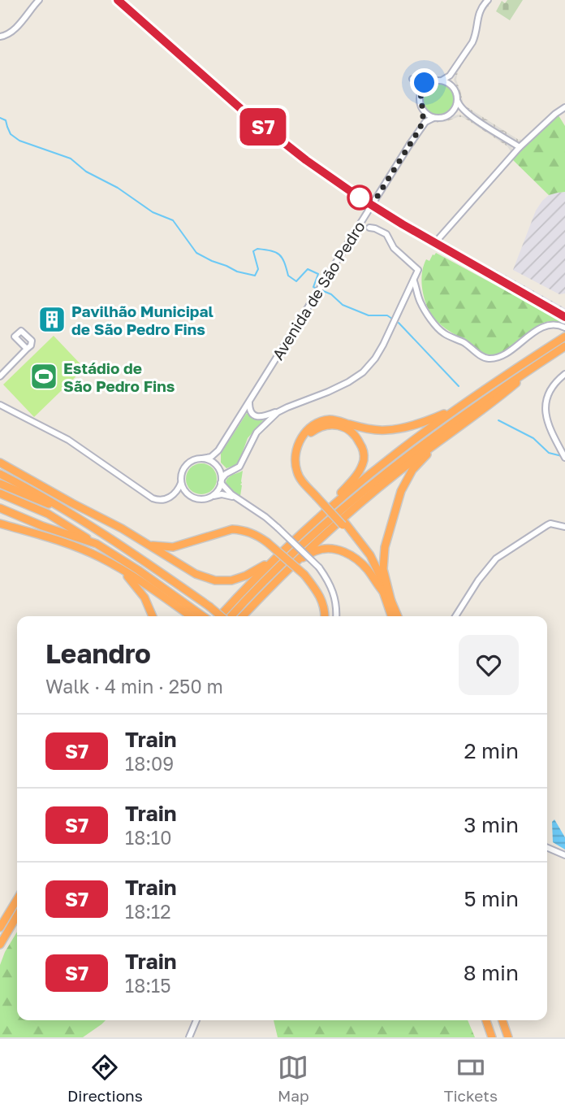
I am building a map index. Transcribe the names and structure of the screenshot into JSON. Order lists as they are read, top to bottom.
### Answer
{
  "streets": {
    "street": ["Avenida de São Pedro"]
  },
  "places": {
    "building": ["Pavilhão Municipal de São Pedro Fins"],
    "sports": ["Estádio de São Pedro Fins"]
  },
  "page": {
    "on_map": "S7",
    "heading": ["Leandro", "Walk · 4 min · 250 m"],
    "list": [
      {
        "mark": "S7",
        "name": "Train",
        "note": "18:09",
        "value": "2 min"
      },
      {
        "mark": "S7",
        "name": "Train",
        "note": "18:10",
        "value": "3 min"
      },
      {
        "mark": "S7",
        "name": "Train",
        "note": "18:12",
        "value": "5 min"
      },
      {
        "mark": "S7",
        "name": "Train",
        "note": "18:15",
        "value": "8 min"
      }
    ],
    "tabs": ["Directions", "Map", "Tickets"]
  }
}
